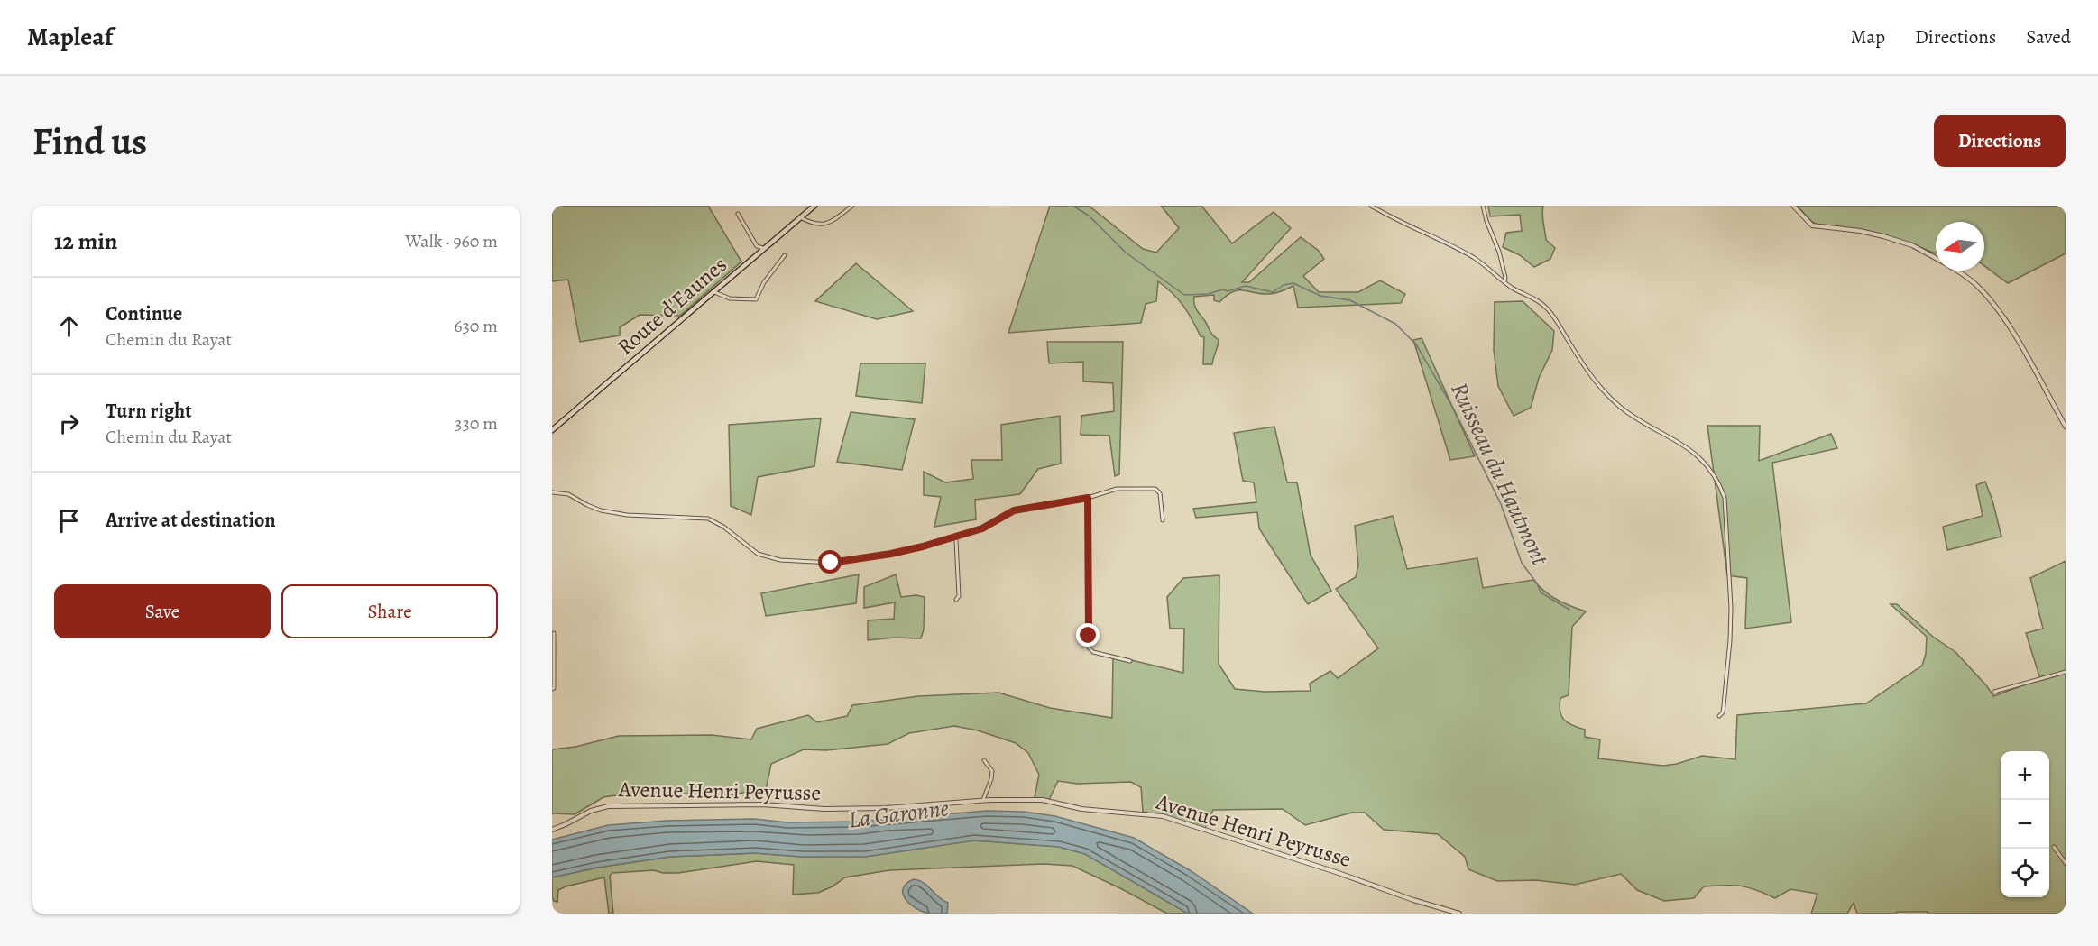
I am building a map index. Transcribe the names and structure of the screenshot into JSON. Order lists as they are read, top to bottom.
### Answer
{
  "streets": {
    "main road": ["Route d'Eaunes"],
    "street": ["Avenue Henri Peyrusse"]
  },
  "water": ["Ruisseau du Hautmont", "La Garonne"],
  "north": "left",
  "page": {
    "header": "Mapleaf",
    "nav": ["Map", "Directions", "Saved"],
    "buttons": [
      "Directions",
      ["Save", "Share"]
    ],
    "title": "Find us",
    "heading": ["12 min", "Walk · 960 m"],
    "list": [
      ["Continue", "Chemin du Rayat", "630 m"],
      ["Turn right", "Chemin du Rayat", "330 m"],
      "Arrive at destination"
    ],
    "map_buttons": ["+", "−"]
  }
}
